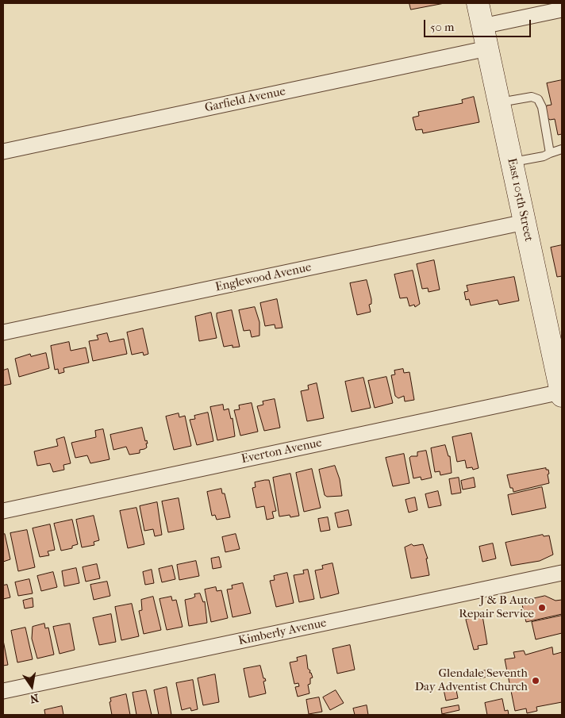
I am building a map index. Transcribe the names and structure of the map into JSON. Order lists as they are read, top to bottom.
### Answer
{
  "streets": {
    "main road": ["East 105th Street"],
    "street": [
      "Garfield Avenue",
      "Englewood Avenue",
      "Everton Avenue",
      "Kimberly Avenue"
    ]
  },
  "crossings": [
    ["Garfield Avenue", "East 105th Street"],
    ["East 105th Street", "Englewood Avenue"],
    ["East 105th Street", "Everton Avenue"]
  ],
  "places": ["J & B Auto Repair Service", "Glendale Seventh Day Adventist Church"],
  "scale_bar": "50 m",
  "north": "bottom"
}
